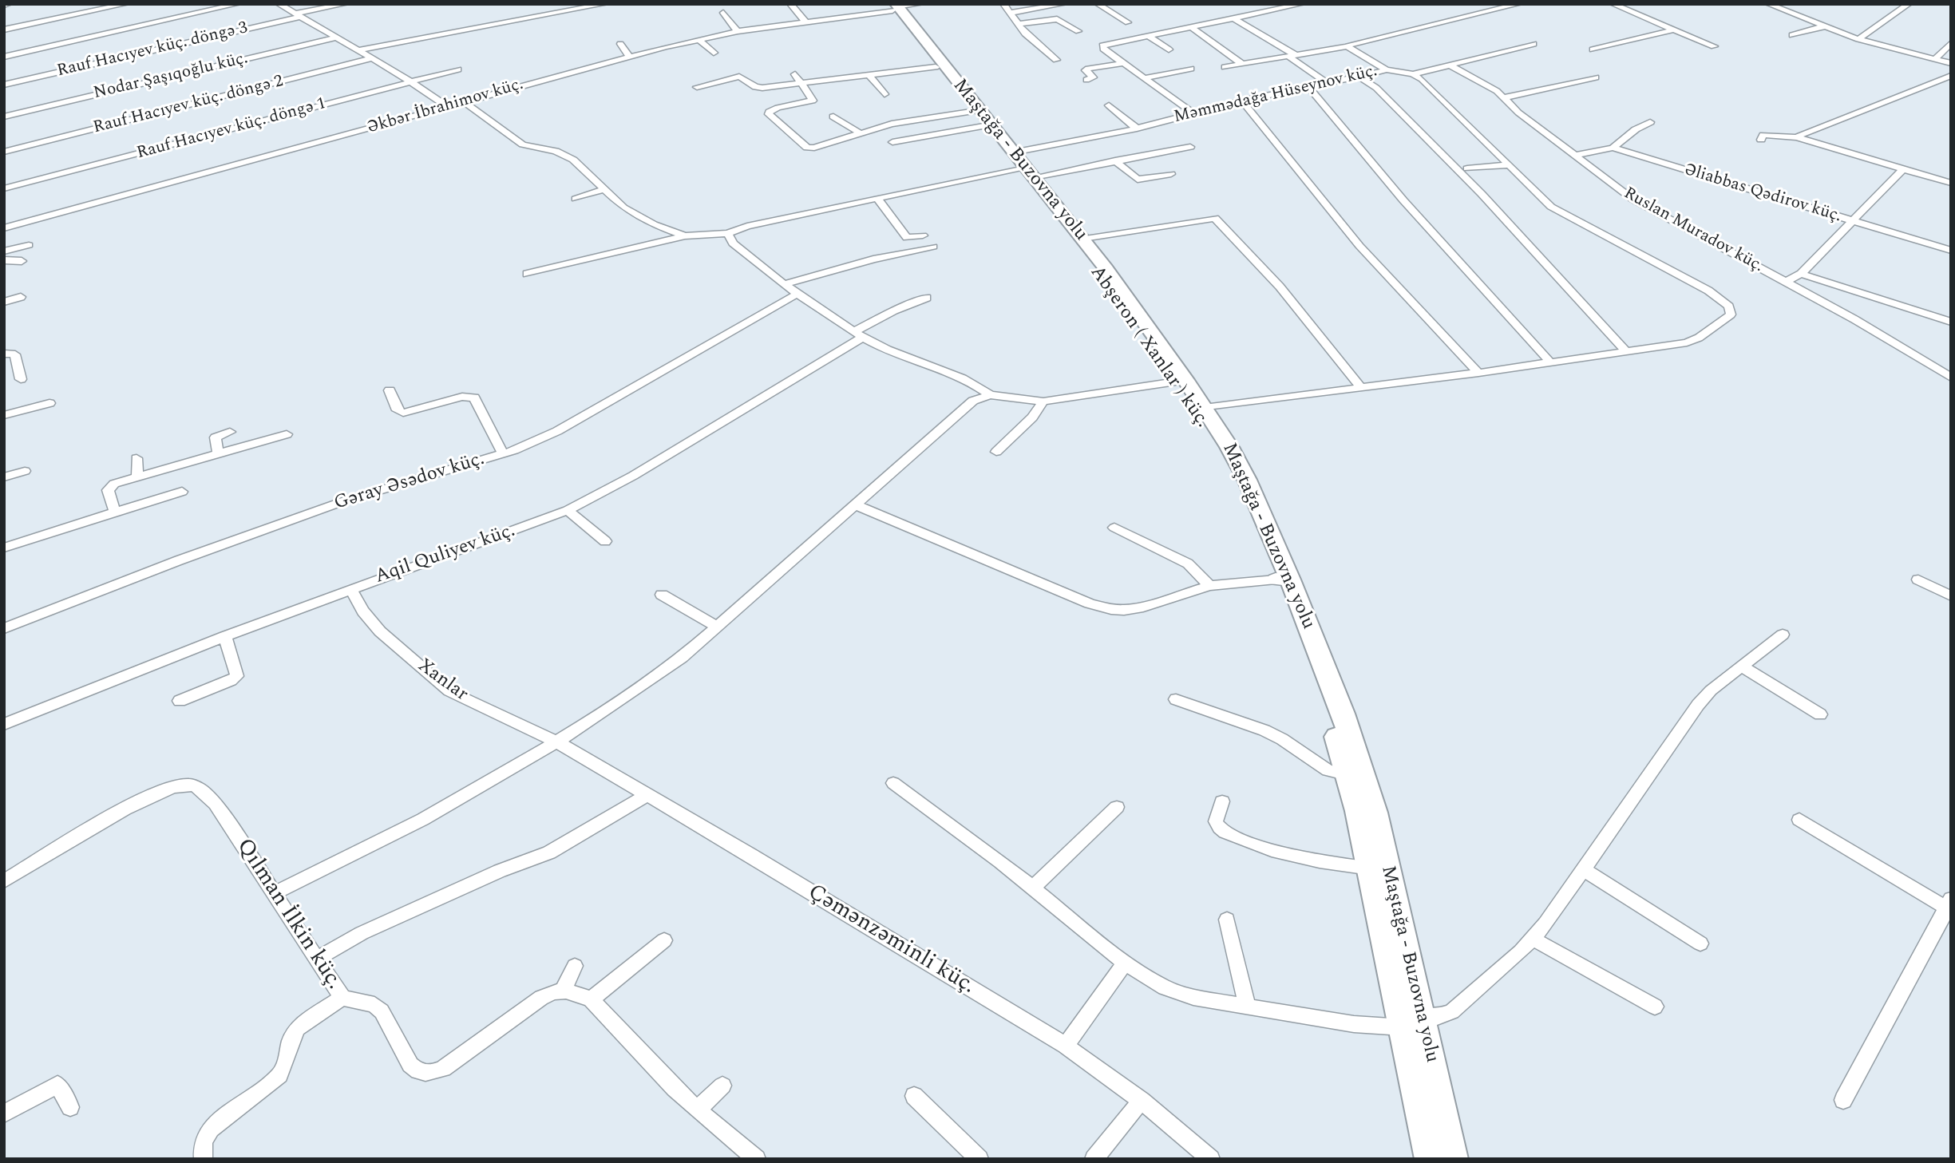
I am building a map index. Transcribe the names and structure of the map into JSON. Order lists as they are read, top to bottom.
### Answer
{
  "streets": {
    "main road": ["Maştağa - Buzovna yolu", "Abşeron ( Xanlar ) küç."],
    "street": [
      "Rauf Hacıyev küç. döngə 3",
      "Nodar Şaşıqoğlu küç.",
      "Məmmədağa Hüseynov küç.",
      "Rauf Hacıyev küç. döngə 2",
      "Əkbər İbrahimov küç.",
      "Rauf Hacıyev küç. döngə 1",
      "Əliabbas Qədirov küç.",
      "Ruslan Muradov küç.",
      "Gəray Əsədov küç.",
      "Aqil Quliyev küç.",
      "Xanlar",
      "Qılman İlkin küç.",
      "Çəmənzəminli küç."
    ]
  },
  "crossings": [
    ["Məmmədağa Hüseynov küç.", "Maştağa - Buzovna yolu"],
    ["Məmmədağa Hüseynov küç.", "Abşeron ( Xanlar ) küç."],
    ["Əkbər İbrahimov küç.", "Maştağa - Buzovna yolu"],
    ["Əkbər İbrahimov küç.", "Abşeron ( Xanlar ) küç."],
    ["Maştağa - Buzovna yolu", "Abşeron ( Xanlar ) küç."],
    ["Əliabbas Qədirov küç.", "Ruslan Muradov küç."],
    ["Aqil Quliyev küç.", "Xanlar"],
    ["Xanlar", "Çəmənzəminli küç."]
  ]
}
